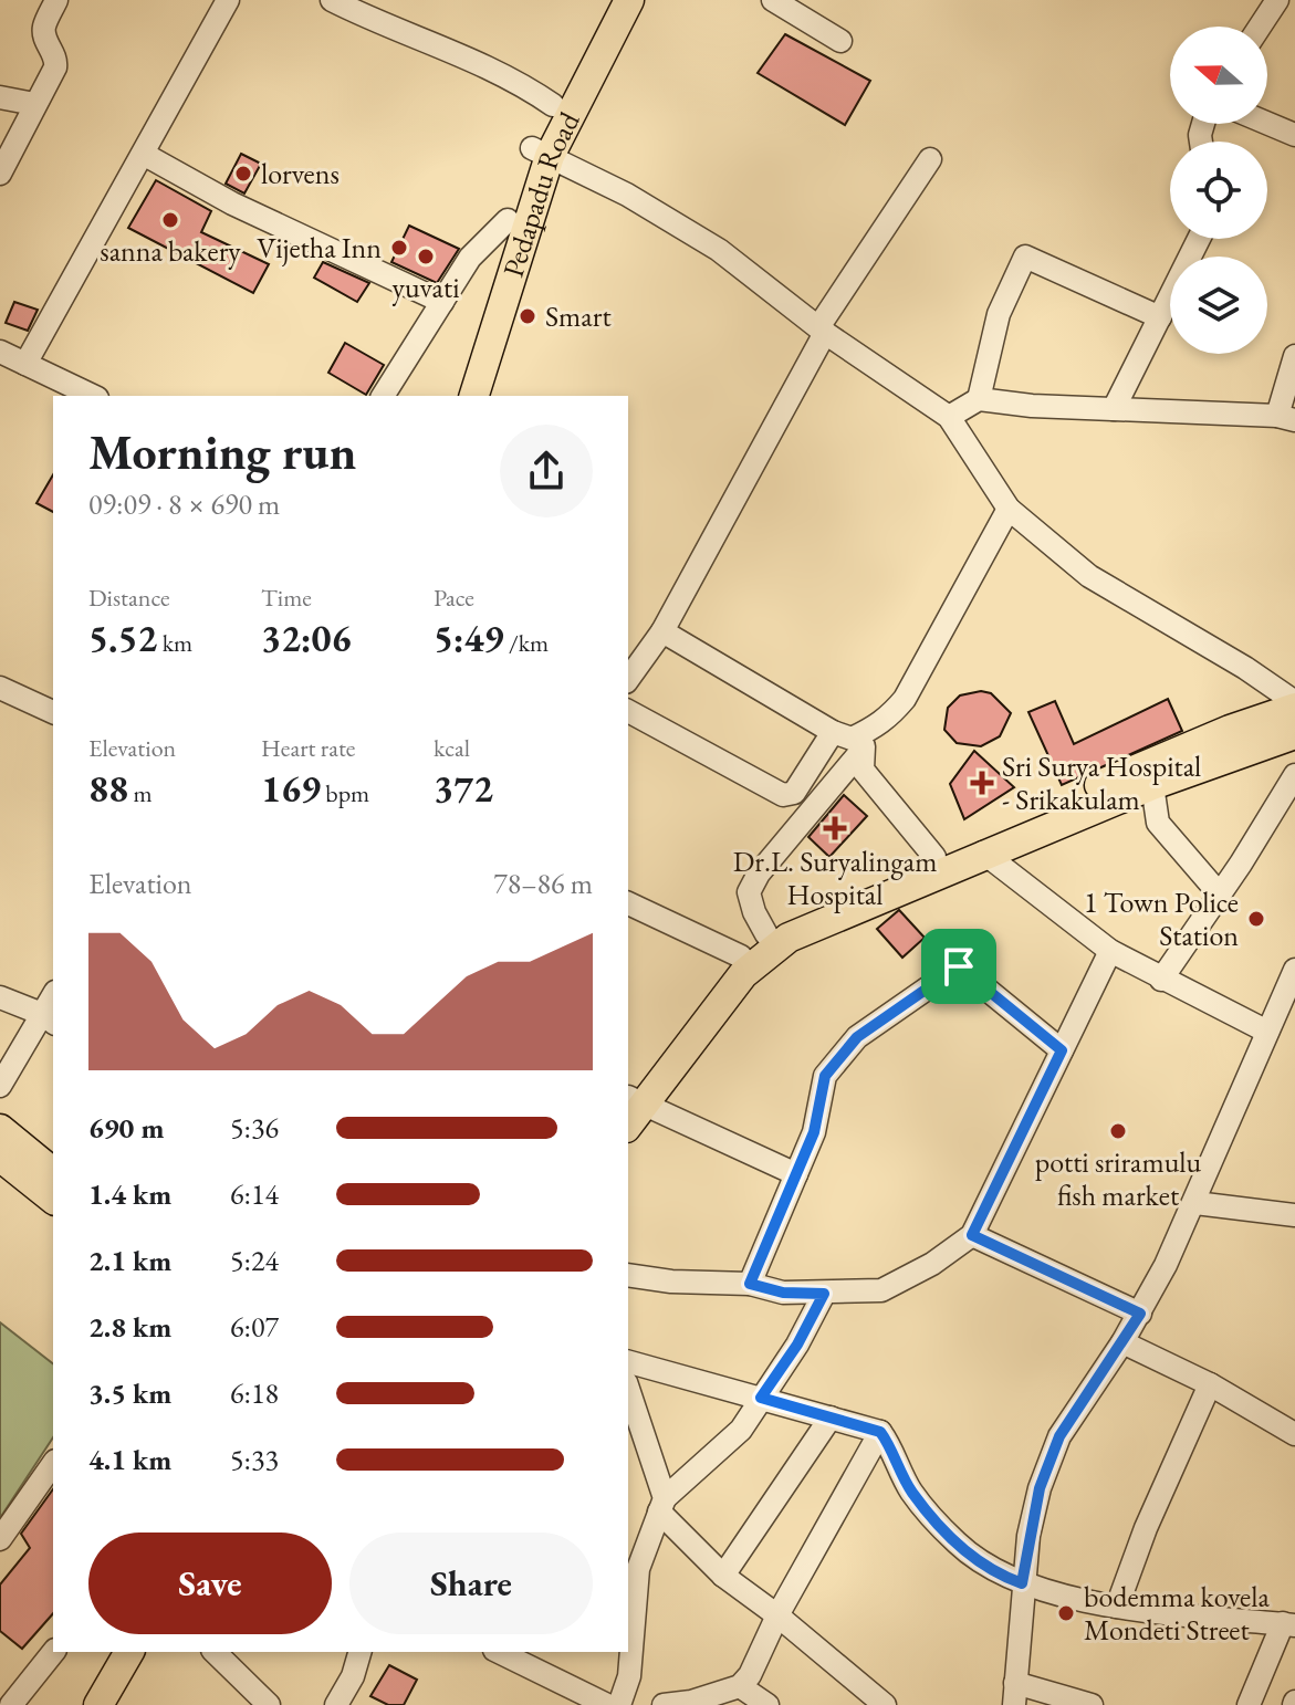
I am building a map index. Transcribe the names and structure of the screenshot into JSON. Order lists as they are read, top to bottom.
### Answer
{
  "streets": {
    "main road": ["Pedapadu Road"]
  },
  "places": {
    "other": [
      "lorvens",
      "sanna bakery",
      "Vijetha Inn",
      "yuvati",
      "Smart",
      "1 Town Police Station",
      "potti sriramulu fish market",
      "bodemma kovela Mondeti Street"
    ],
    "health": ["Sri Surya Hospital - Srikakulam", "Dr.L. Suryalingam Hospital"]
  },
  "north": "left",
  "page": {
    "heading": ["Morning run", "09:09 · 8 × 690 m"],
    "stats": [
      ["Distance", "5.52 km"],
      ["Time", "32:06"],
      ["Pace", "5:49 /km"],
      ["Elevation", "88 m"],
      ["Heart rate", "169 bpm"],
      ["kcal", "372"]
    ],
    "chart": ["Elevation", "78–86 m"],
    "list": [
      {
        "name": "690 m",
        "note": "5:36"
      },
      {
        "name": "1.4 km",
        "note": "6:14"
      },
      {
        "name": "2.1 km",
        "note": "5:24"
      },
      {
        "name": "2.8 km",
        "note": "6:07"
      },
      {
        "name": "3.5 km",
        "note": "6:18"
      },
      {
        "name": "4.1 km",
        "note": "5:33"
      }
    ],
    "buttons": ["Save", "Share"]
  }
}
